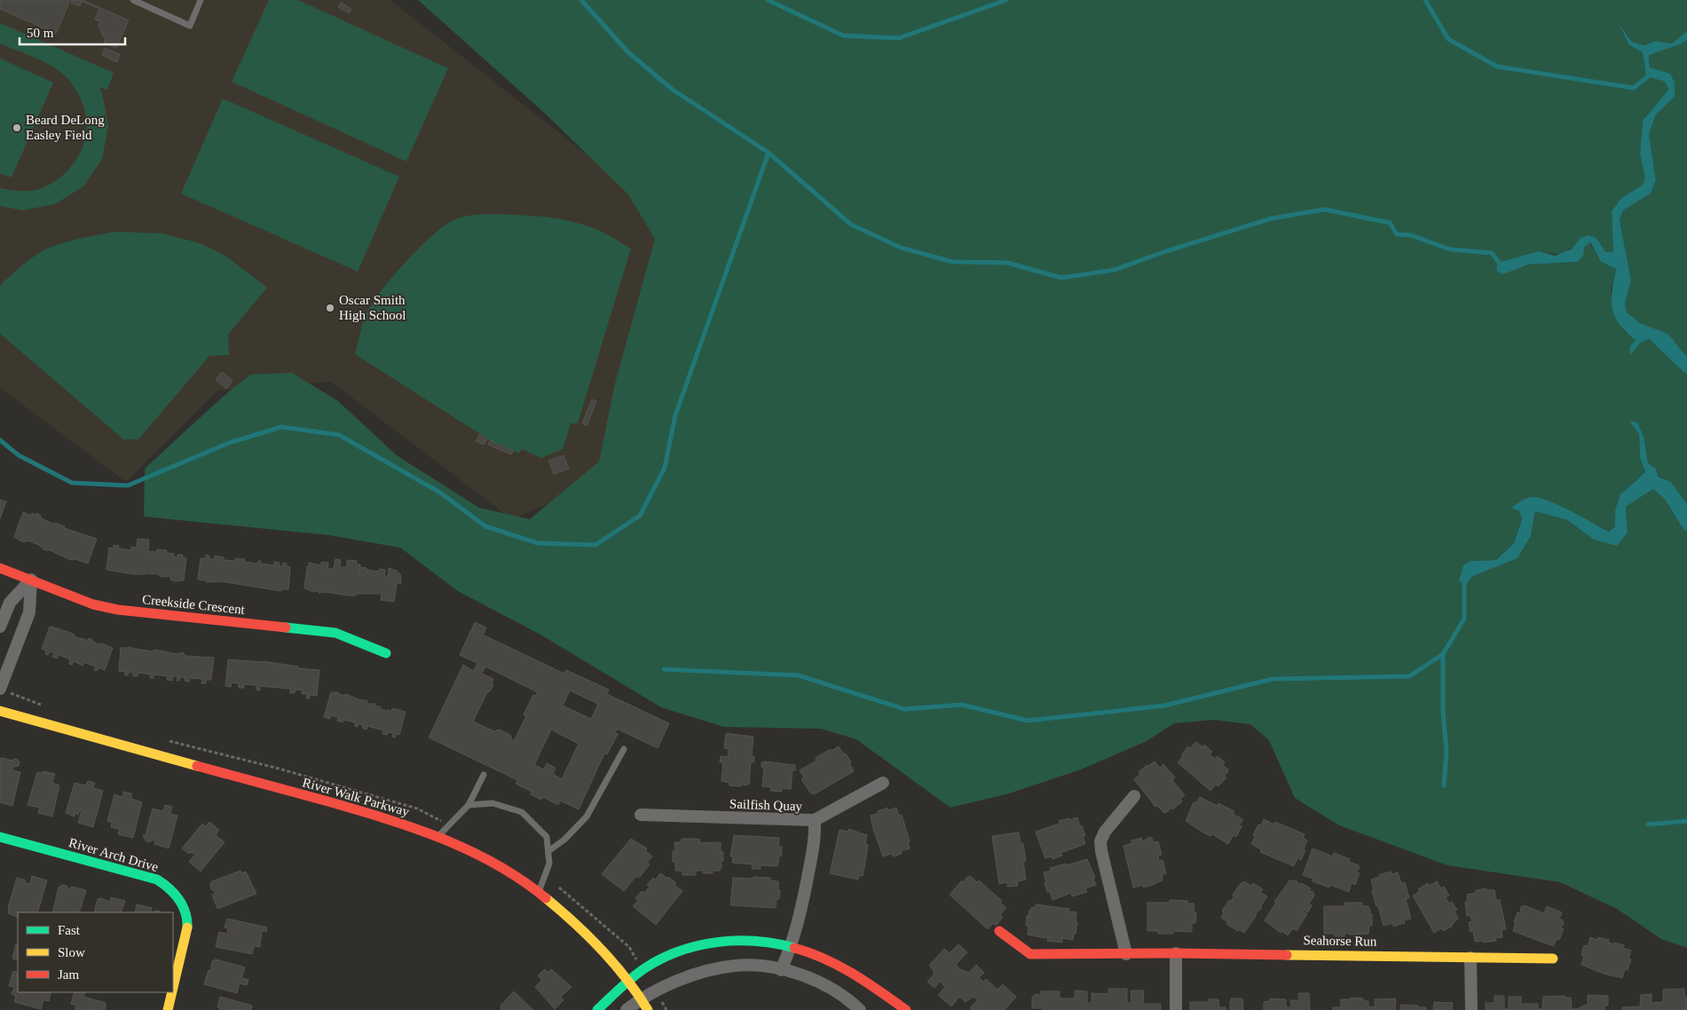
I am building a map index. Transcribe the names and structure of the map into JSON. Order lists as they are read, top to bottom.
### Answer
{
  "streets": {
    "street": [
      "Creekside Crescent",
      "River Walk Parkway",
      "Sailfish Quay",
      "River Arch Drive",
      "Seahorse Run"
    ]
  },
  "places": ["Beard DeLong Easley Field", "Oscar Smith High School"],
  "legend": ["Fast", "Slow", "Jam"],
  "scale_bar": "50 m"
}
